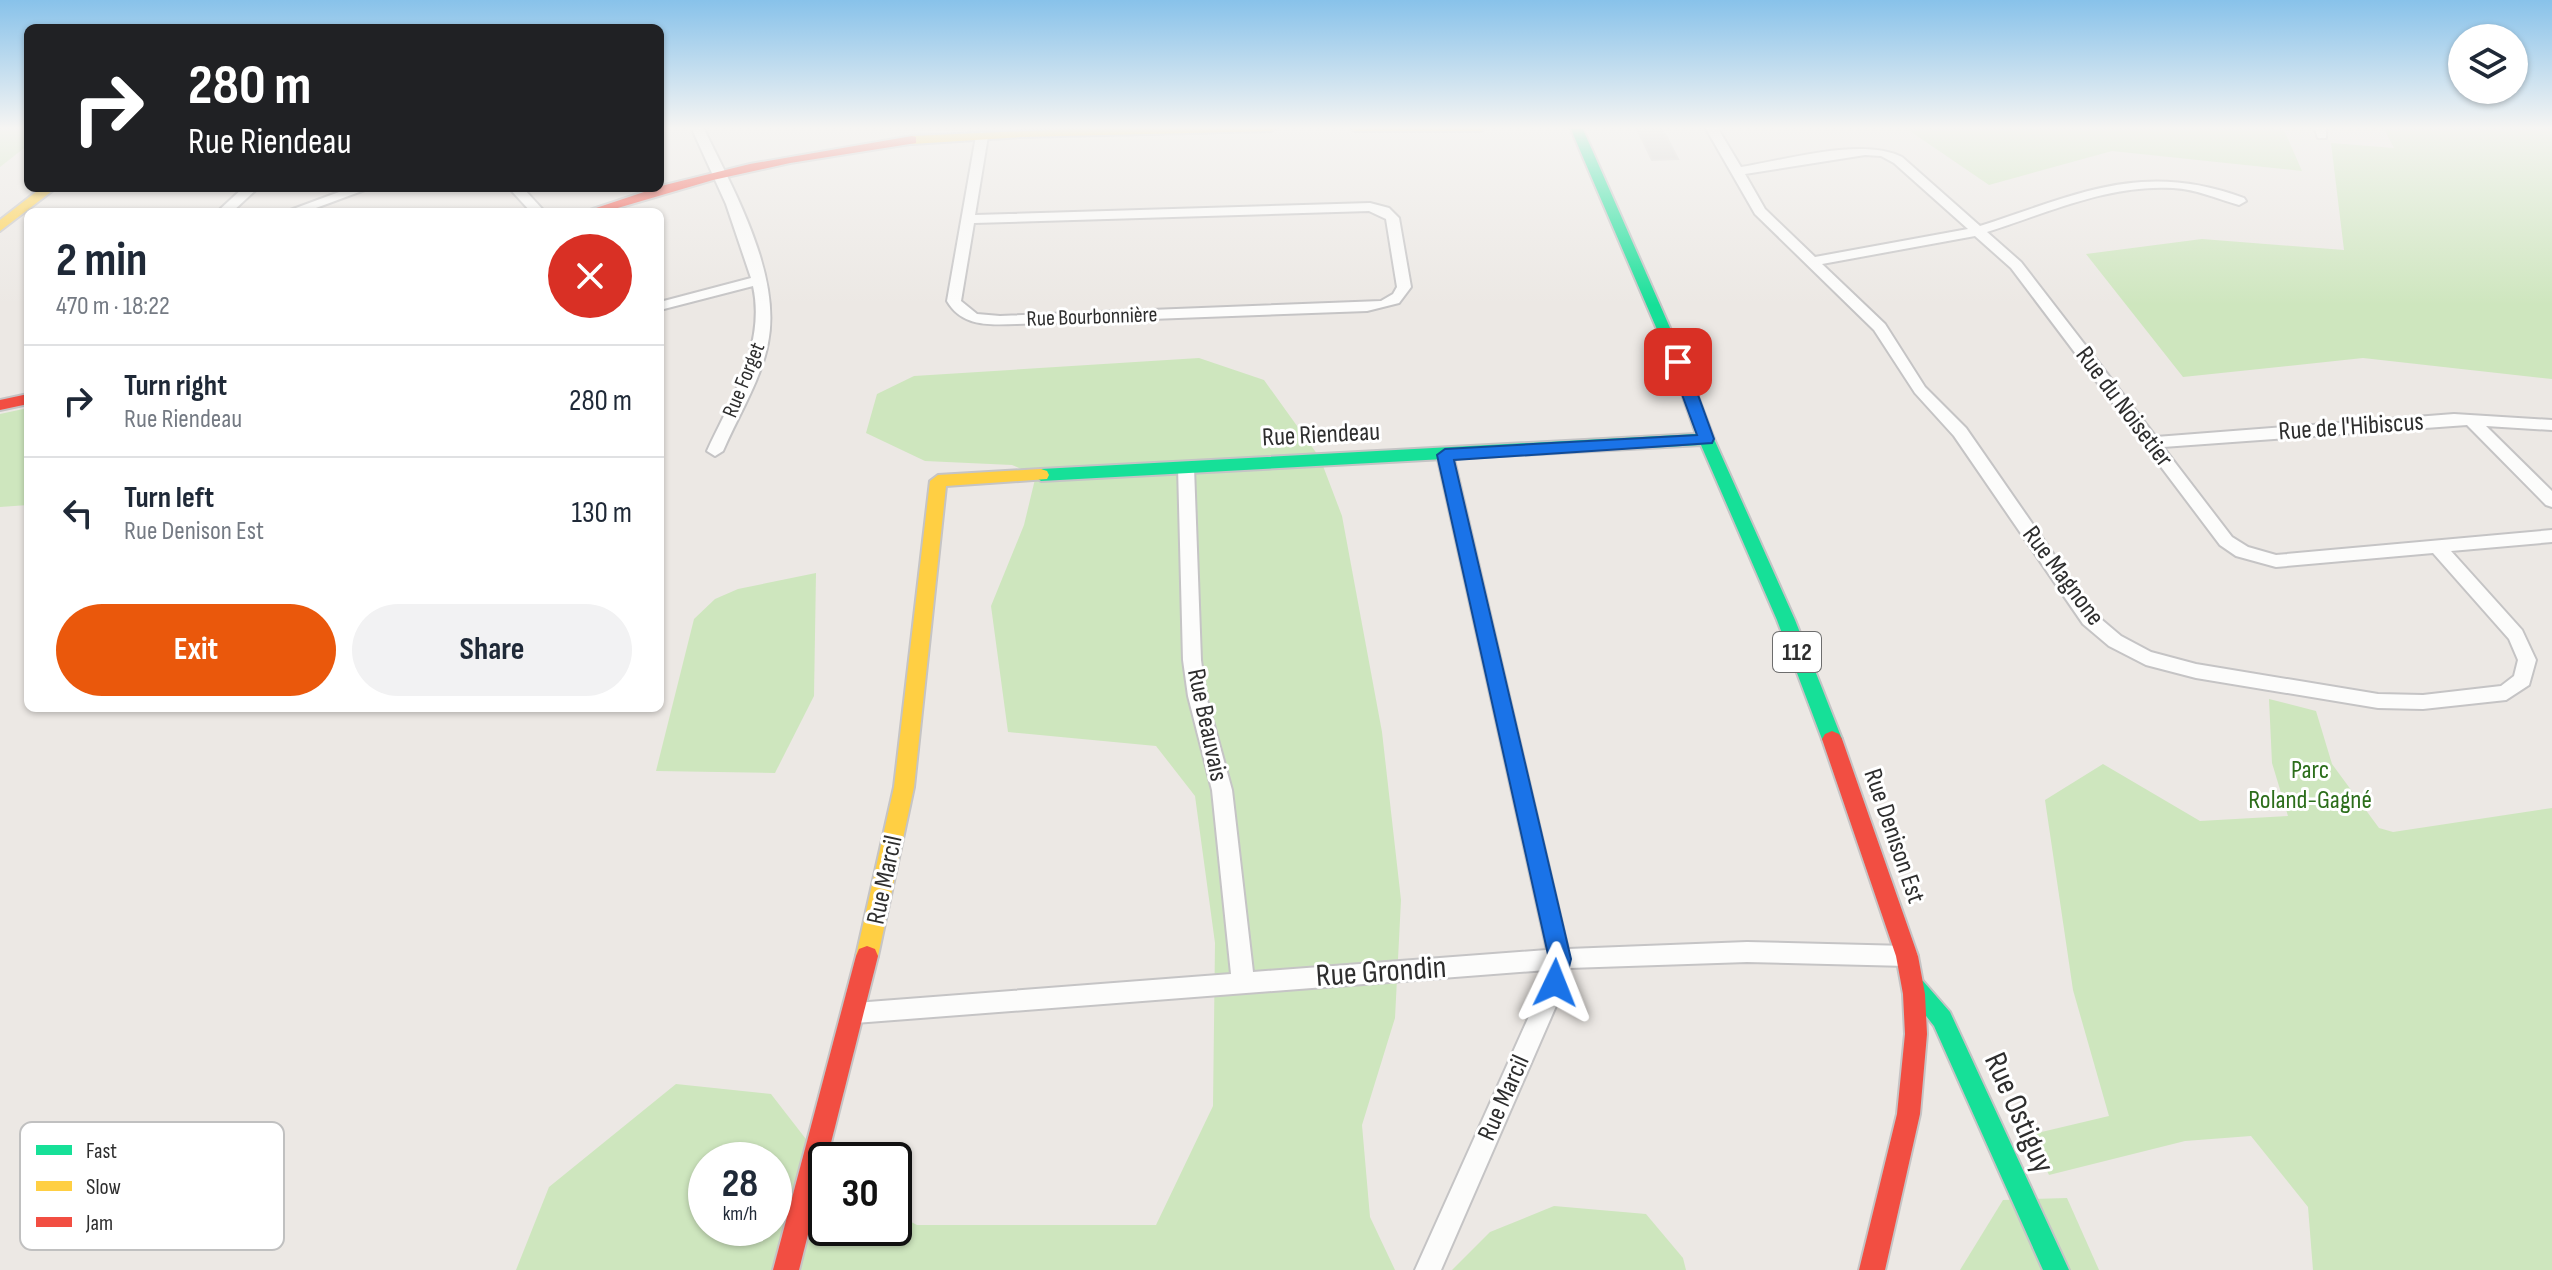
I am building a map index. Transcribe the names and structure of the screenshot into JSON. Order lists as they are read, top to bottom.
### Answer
{
  "streets": {
    "street": [
      "Rue Bourbonnière",
      "Rue Forget",
      "Rue du Noisetier",
      "Rue de l'Hibiscus",
      "Rue Riendeau",
      "Rue Magnone",
      "112",
      "Rue Beauvais",
      "Rue Denison Est",
      "Rue Marcil",
      "Rue Grondin",
      "Rue Ostiguy"
    ]
  },
  "crossings": [
    ["Rue du Noisetier", "Rue de l'Hibiscus"],
    ["Rue du Noisetier", "Rue Magnone"],
    ["Rue Riendeau", "Rue Beauvais"],
    ["Rue Riendeau", "Rue Denison Est"],
    ["Rue Riendeau", "Rue Marcil"],
    ["Rue Beauvais", "Rue Grondin"],
    ["Rue Denison Est", "Rue Grondin"],
    ["Rue Denison Est", "Rue Ostiguy"],
    ["Rue Marcil", "Rue Grondin"]
  ],
  "parks": ["Parc Roland-Gagné"],
  "legend": ["Fast", "Slow", "Jam"],
  "page": {
    "turn": ["280 m", "Rue Riendeau"],
    "heading": ["2 min", "470 m · 18:22"],
    "list": [
      {
        "name": "Turn right",
        "note": "Rue Riendeau",
        "value": "280 m"
      },
      {
        "name": "Turn left",
        "note": "Rue Denison Est",
        "value": "130 m"
      }
    ],
    "buttons": ["Exit", "Share"],
    "speed": "28 km/h",
    "limit": "30"
  }
}
